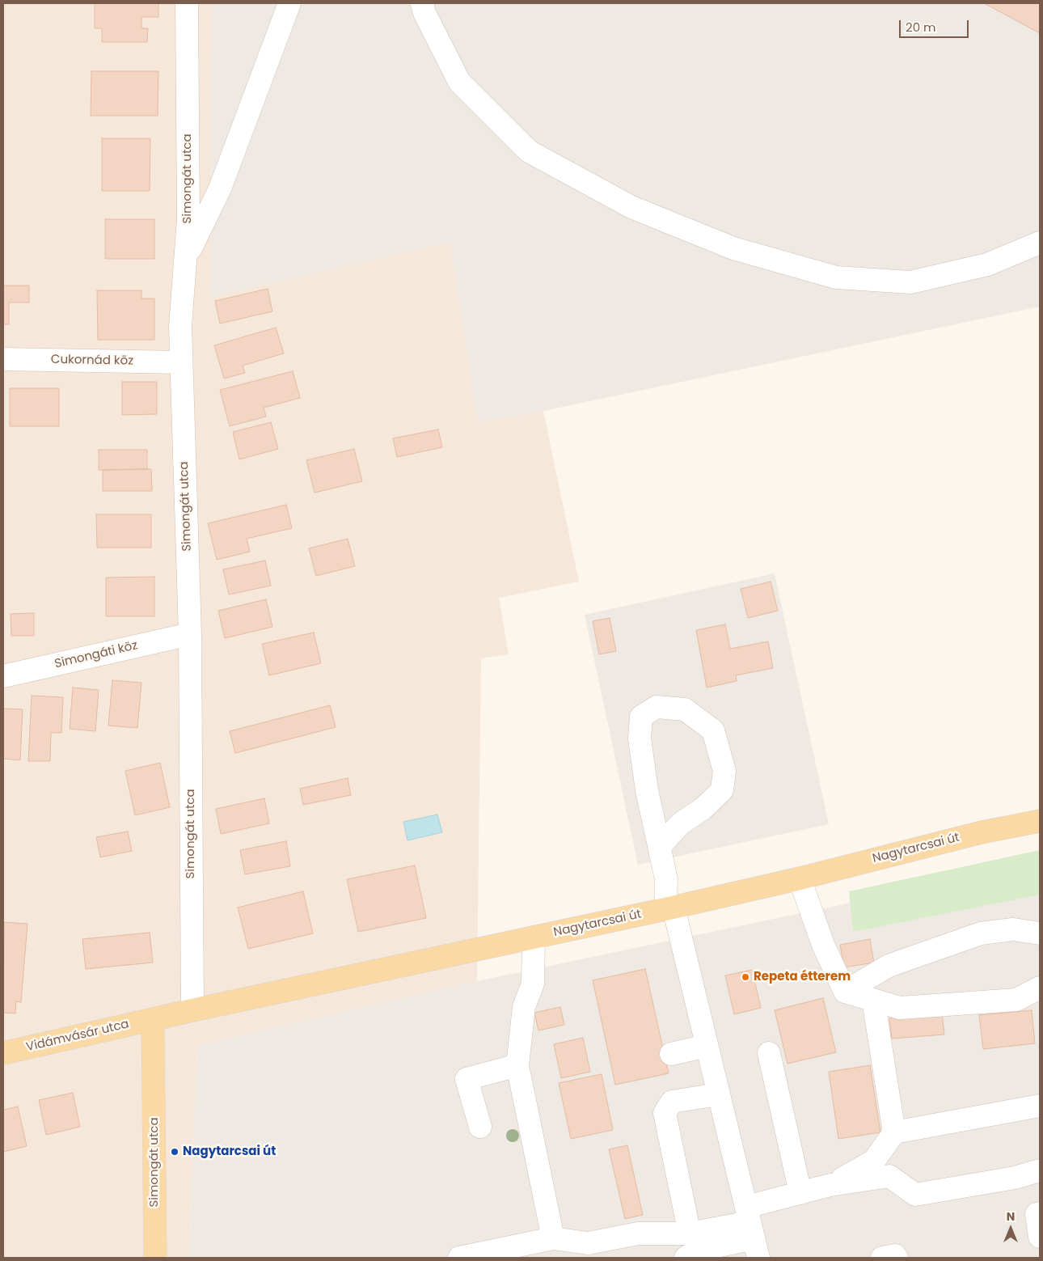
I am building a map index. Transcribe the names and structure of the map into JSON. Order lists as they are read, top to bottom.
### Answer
{
  "streets": {
    "main road": ["Simongát utca", "Nagytarcsai út", "Vidámvásár utca"],
    "street": ["Cukornád köz", "Simongáti köz"]
  },
  "crossings": [
    ["Simongát utca", "Cukornád köz"],
    ["Simongát utca", "Simongáti köz"],
    ["Simongát utca", "Nagytarcsai út"],
    ["Simongát utca", "Vidámvásár utca"],
    ["Nagytarcsai út", "Vidámvásár utca"]
  ],
  "places": ["Repeta étterem", "Nagytarcsai út"],
  "scale_bar": "20 m",
  "north": "top"
}
